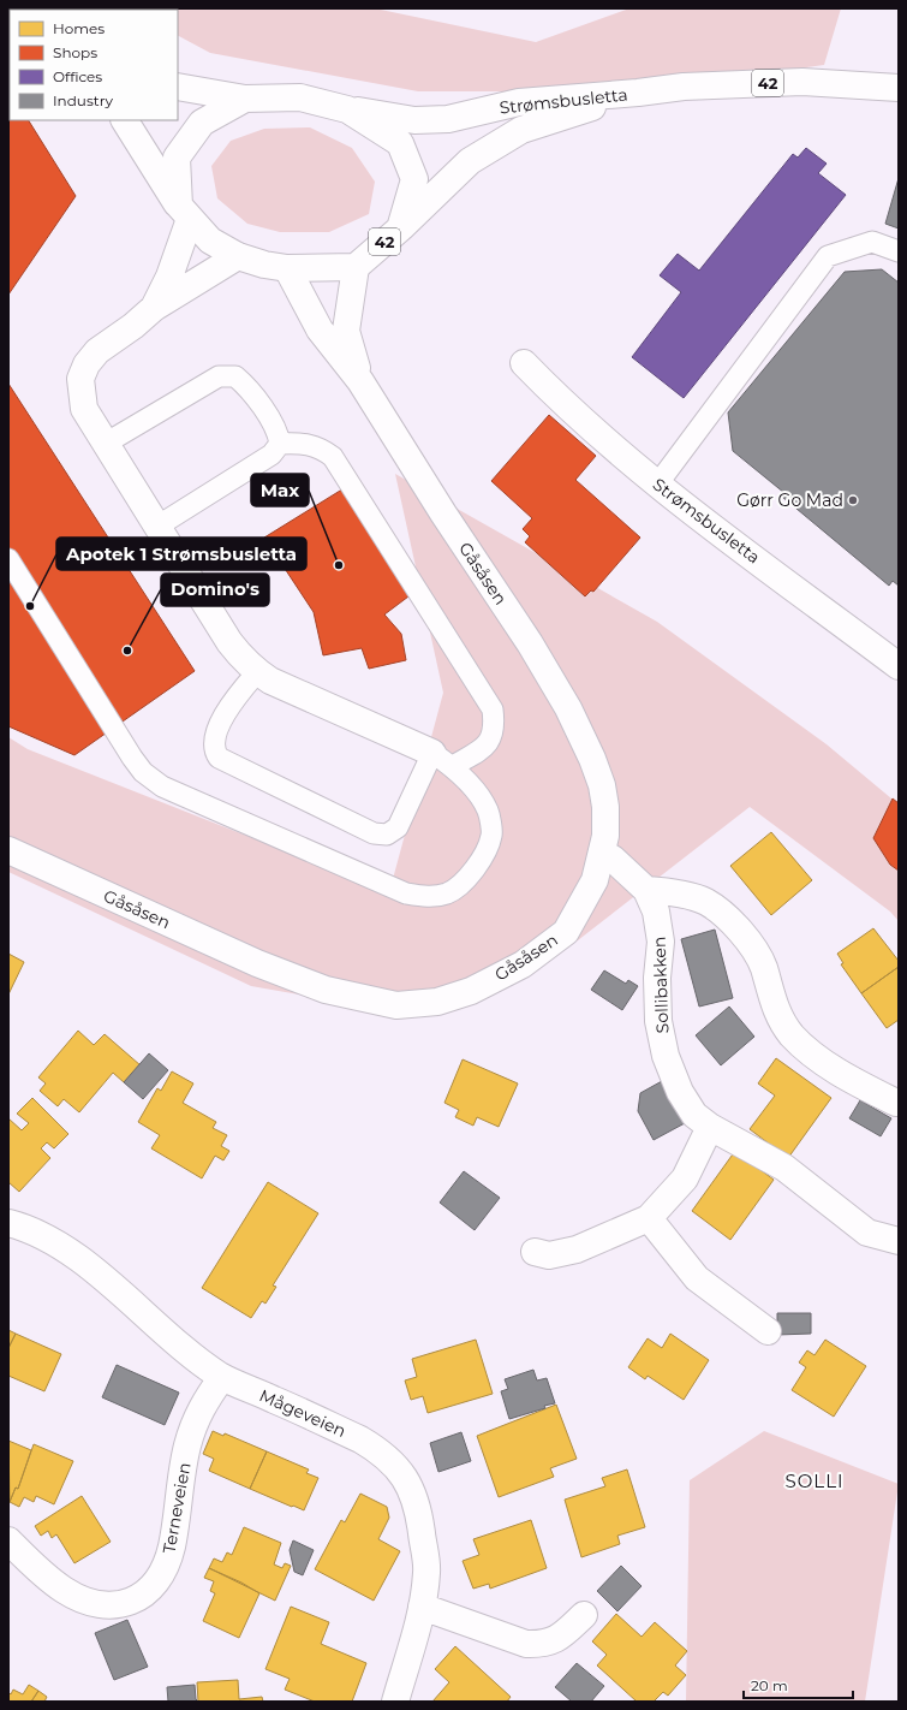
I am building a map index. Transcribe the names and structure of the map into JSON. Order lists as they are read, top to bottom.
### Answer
{
  "streets": {
    "street": [
      "42",
      "Strømsbusletta",
      "Gåsåsen",
      "Sollibakken",
      "Mågeveien",
      "Terneveien"
    ]
  },
  "crossings": [
    ["42", "Strømsbusletta"],
    ["42", "Gåsåsen"],
    ["Gåsåsen", "Sollibakken"],
    ["Mågeveien", "Terneveien"]
  ],
  "districts": ["SOLLI"],
  "places": [
    "Gørr Go Mad",
    "Max",
    "Apotek 1 Strømsbusletta",
    "Domino's"
  ],
  "legend": [
    "Homes",
    "Shops",
    "Offices",
    "Industry"
  ],
  "scale_bar": "20 m"
}
